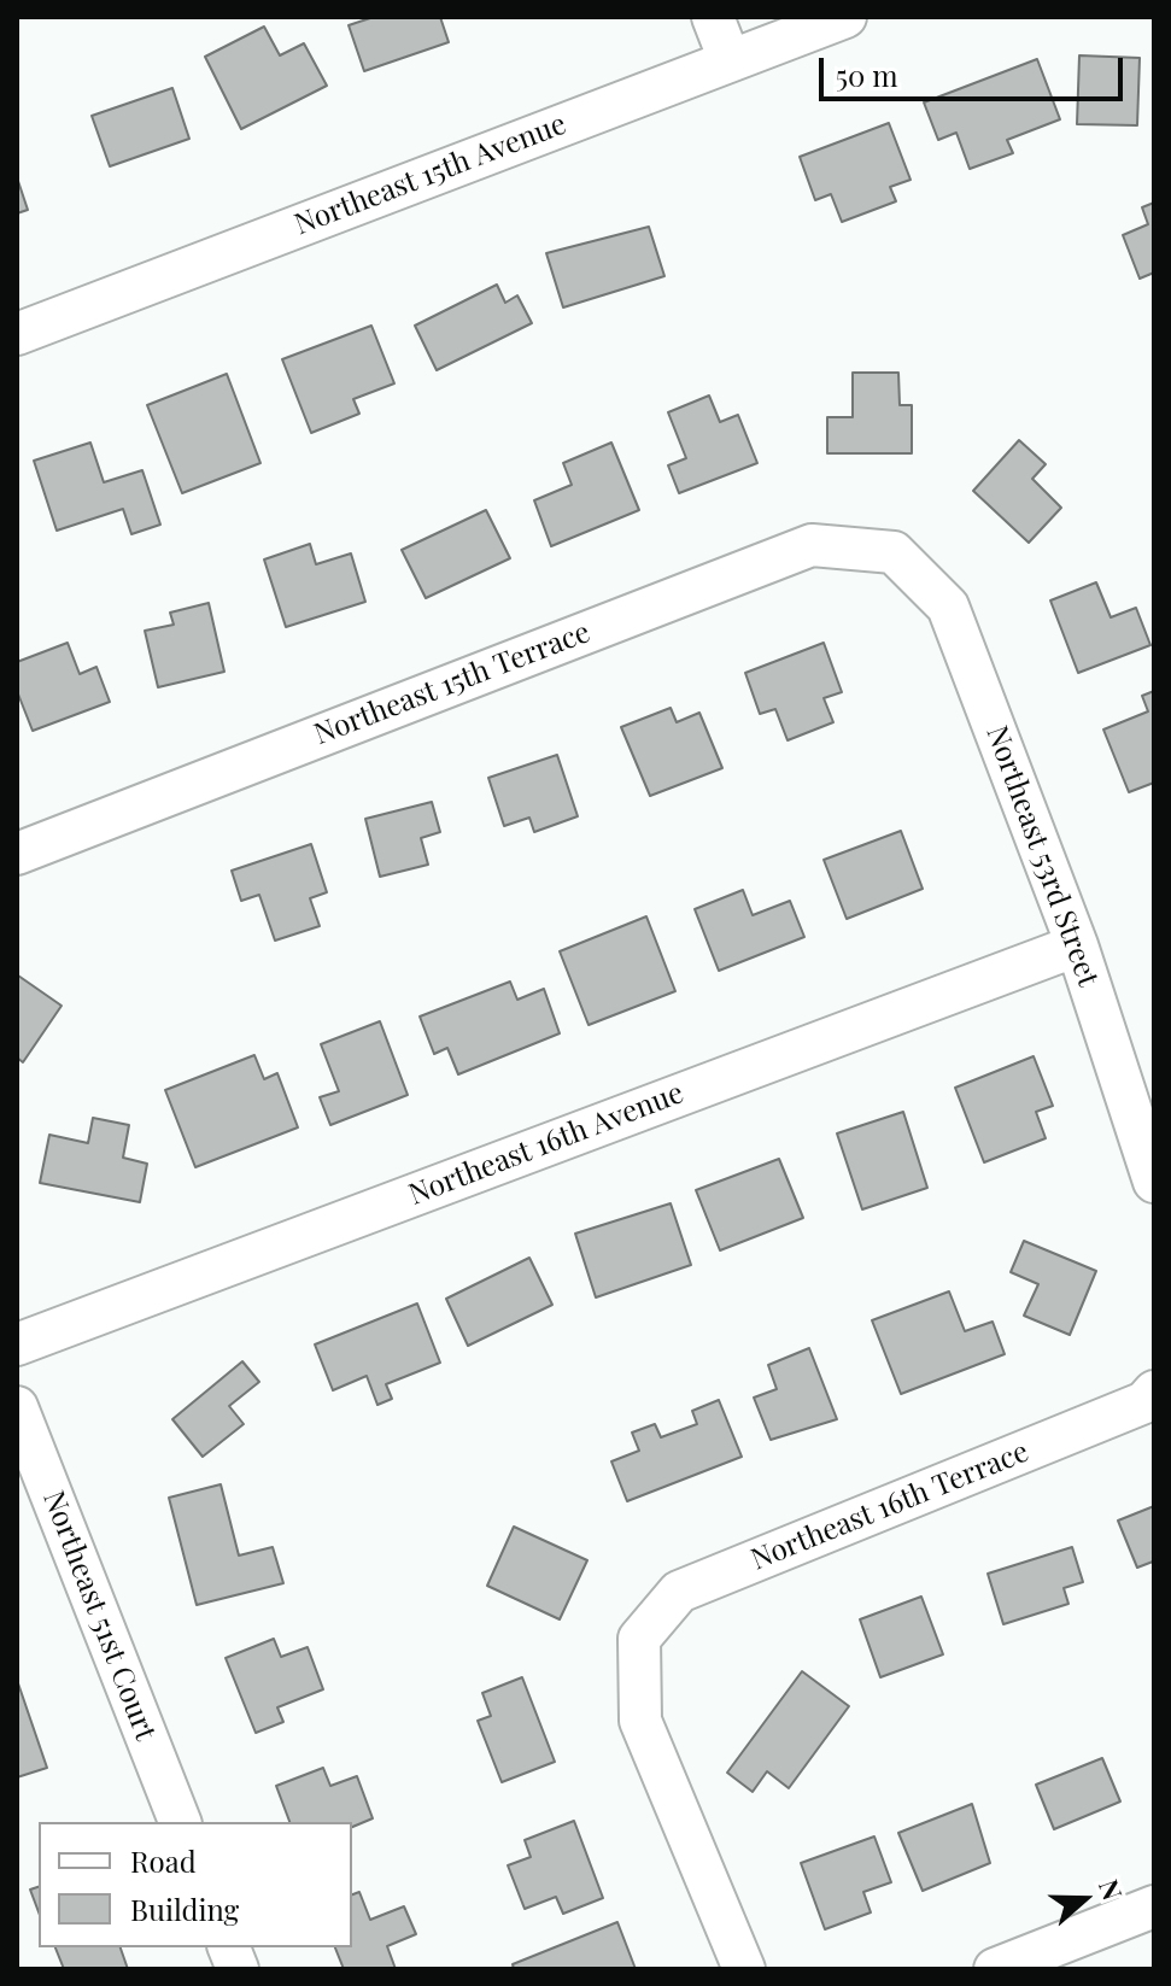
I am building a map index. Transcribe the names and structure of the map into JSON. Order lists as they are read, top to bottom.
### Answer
{
  "streets": {
    "street": [
      "Northeast 15th Avenue",
      "Northeast 15th Terrace",
      "Northeast 53rd Street",
      "Northeast 16th Avenue",
      "Northeast 16th Terrace",
      "Northeast 51st Court"
    ]
  },
  "crossings": [
    ["Northeast 15th Terrace", "Northeast 53rd Street"],
    ["Northeast 53rd Street", "Northeast 16th Avenue"]
  ],
  "legend": ["Road", "Building"],
  "scale_bar": "50 m",
  "north": "right"
}
